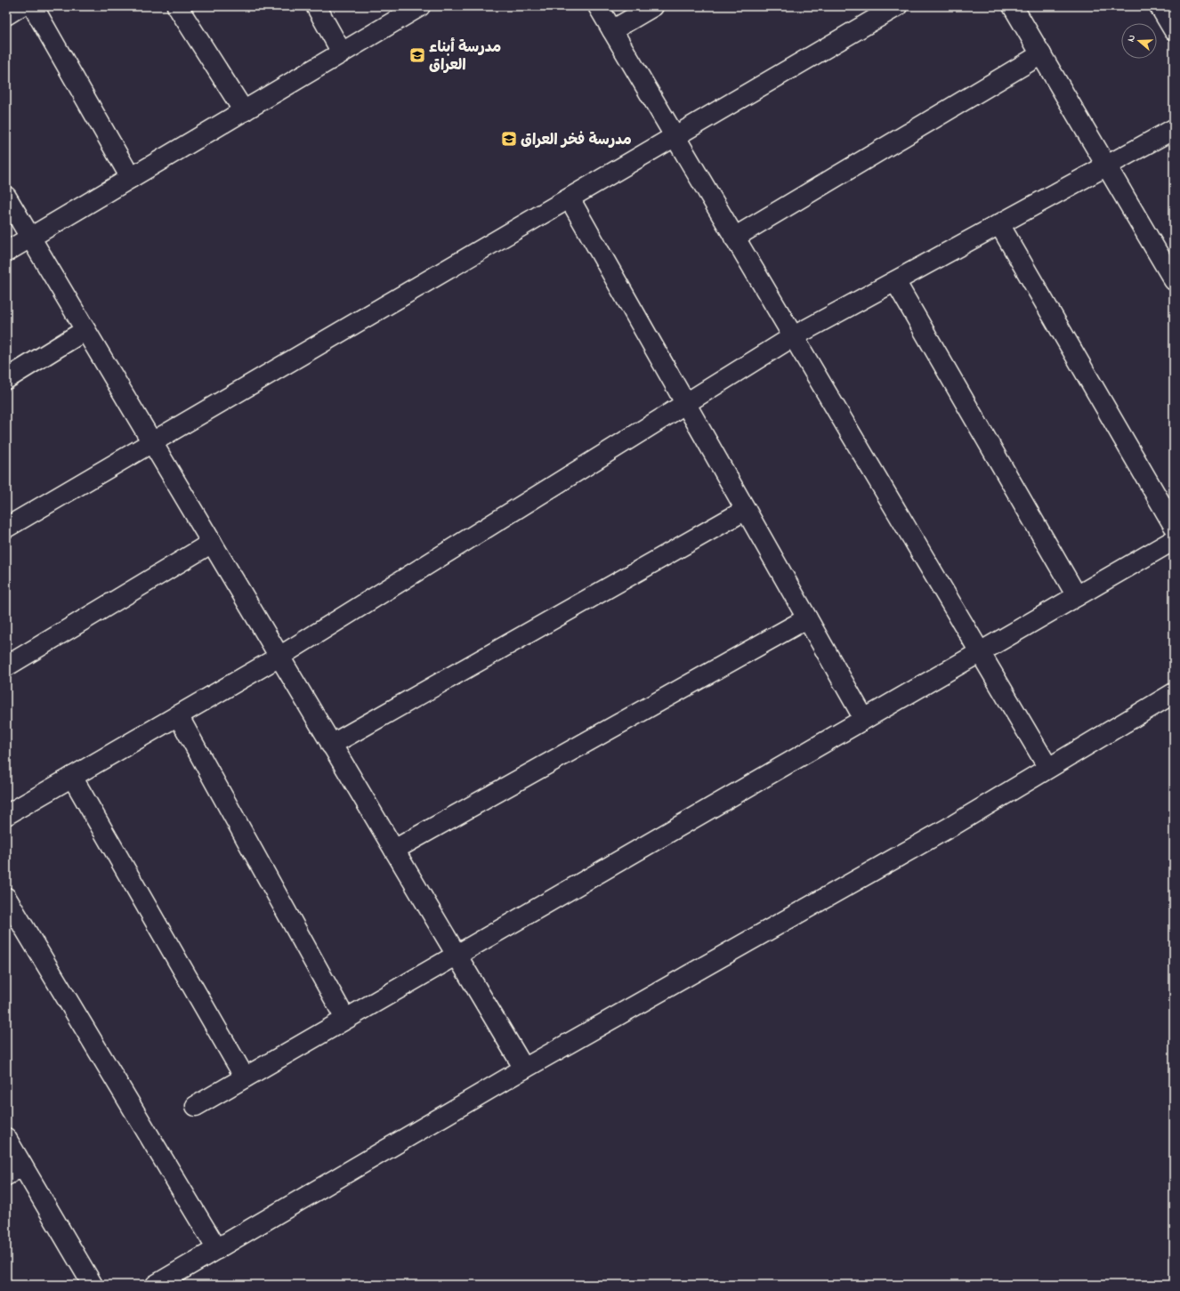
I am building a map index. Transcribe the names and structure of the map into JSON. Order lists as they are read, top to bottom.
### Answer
{
  "places": {
    "school or university": ["مدرسة أبناء العراق", "مدرسة فخر العراق"]
  },
  "north": "left"
}
